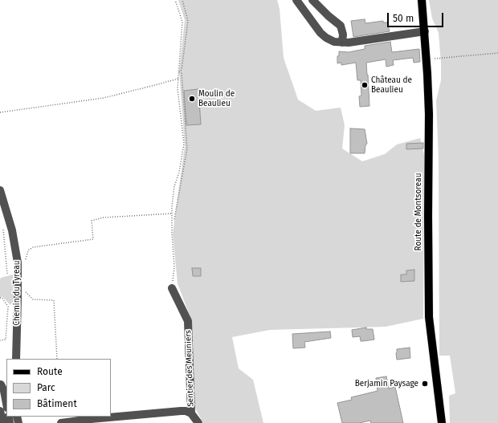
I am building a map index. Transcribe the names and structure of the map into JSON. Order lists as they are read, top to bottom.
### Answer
{
  "streets": {
    "main road": ["Route de Montsoreau"],
    "street": ["Chemin du Tyreau", "Sentier des Meuniers"]
  },
  "places": ["Château de Beaulieu", "Moulin de Beaulieu", "Berjamin Paysage"],
  "legend": ["Route", "Parc", "Bâtiment"],
  "scale_bar": "50 m"
}
